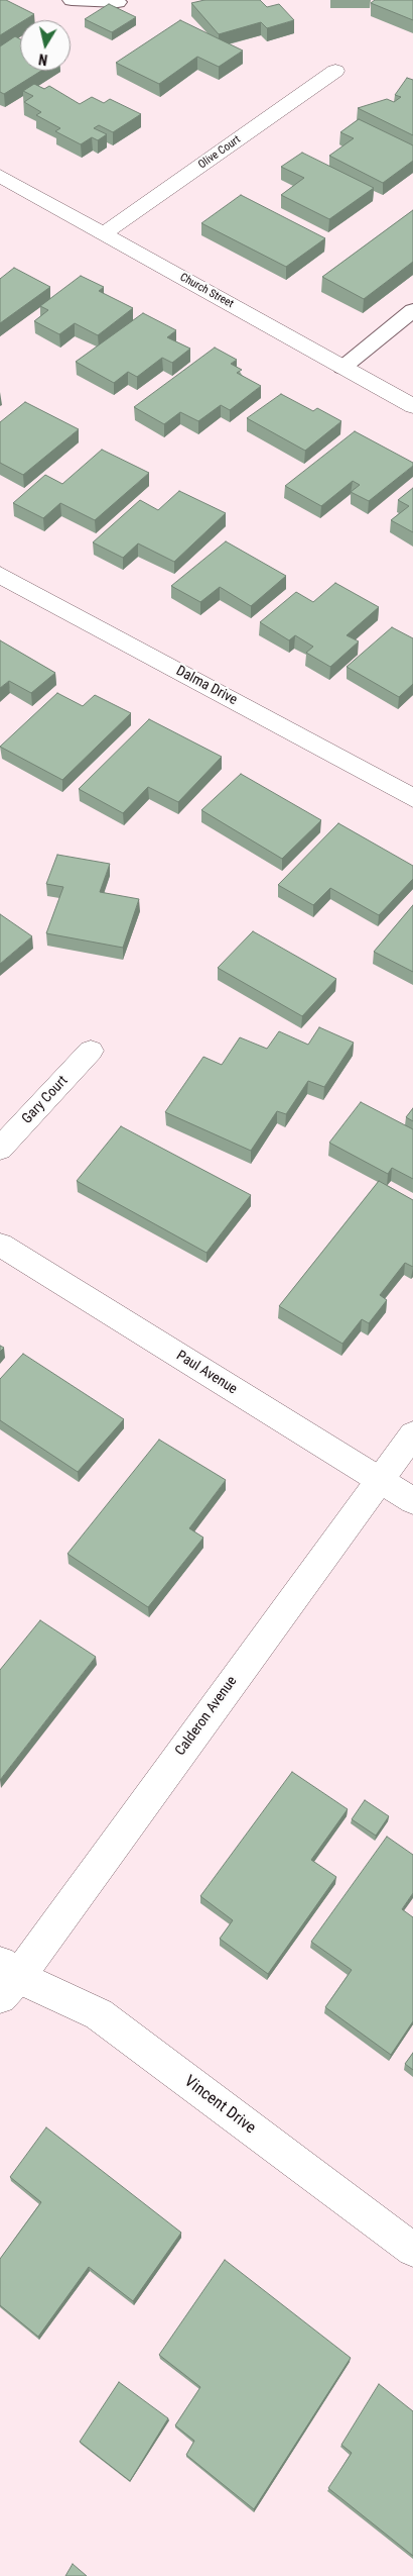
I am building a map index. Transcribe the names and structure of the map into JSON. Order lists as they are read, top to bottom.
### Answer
{
  "streets": {
    "street": [
      "Olive Court",
      "Church Street",
      "Dalma Drive",
      "Gary Court",
      "Paul Avenue",
      "Calderon Avenue",
      "Vincent Drive"
    ]
  },
  "crossings": [
    ["Olive Court", "Church Street"],
    ["Paul Avenue", "Calderon Avenue"],
    ["Calderon Avenue", "Vincent Drive"]
  ],
  "north": "bottom"
}
